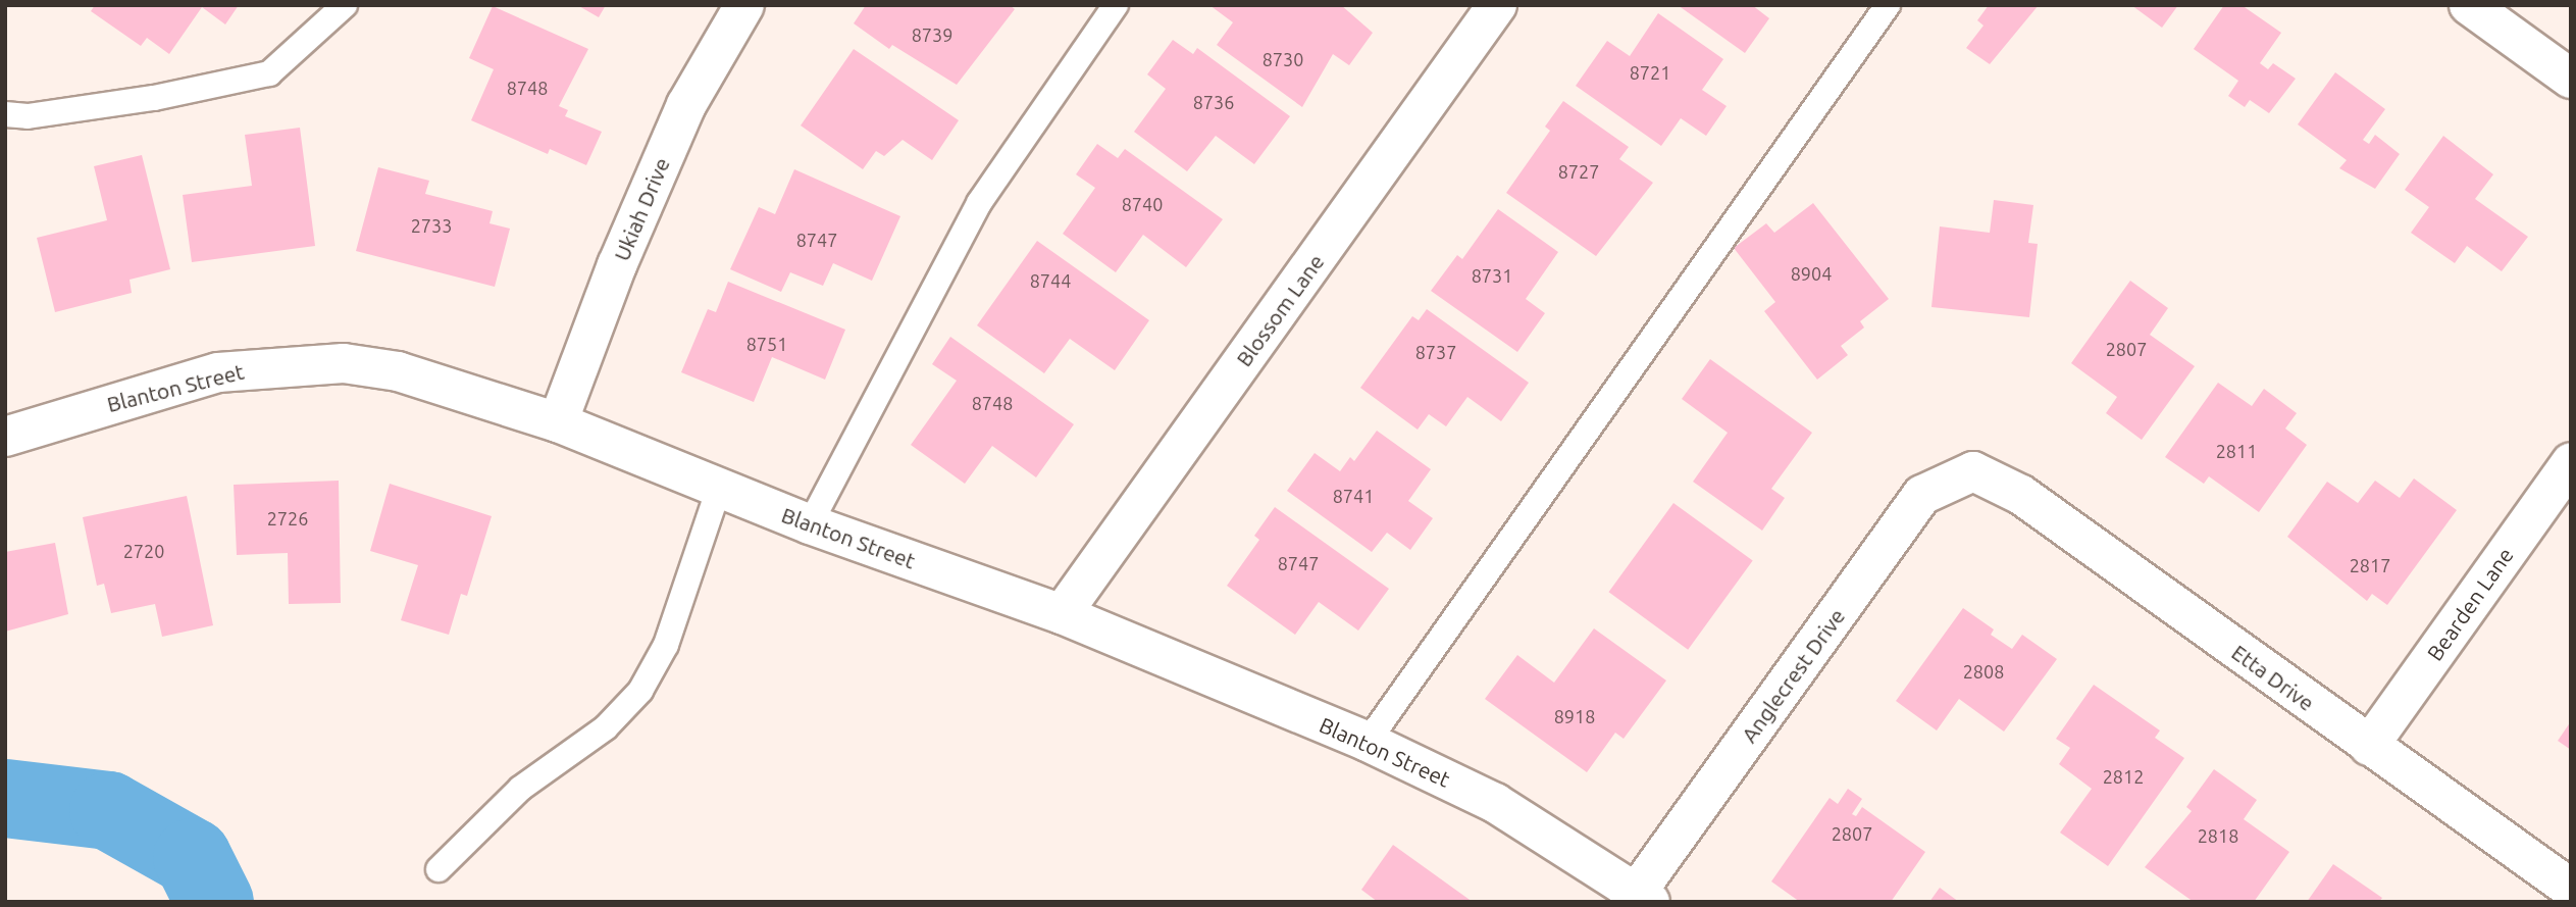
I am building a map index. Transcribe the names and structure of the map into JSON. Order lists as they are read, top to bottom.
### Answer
{
  "streets": {
    "street": [
      "Ukiah Drive",
      "Blossom Lane",
      "Blanton Street",
      "Bearden Lane",
      "Anglecrest Drive",
      "Etta Drive"
    ]
  },
  "crossings": [
    ["Ukiah Drive", "Blanton Street"],
    ["Blossom Lane", "Blanton Street"],
    ["Blanton Street", "Anglecrest Drive"],
    ["Bearden Lane", "Etta Drive"],
    ["Anglecrest Drive", "Etta Drive"]
  ],
  "house_numbers": [
    "8739",
    "8730",
    "8721",
    "8748",
    "8736",
    "8727",
    "8740",
    "2733",
    "8747",
    "8904",
    "8731",
    "8744",
    "8751",
    "2807",
    "8737",
    "8748",
    "2811",
    "8741",
    "2726",
    "2720",
    "8747",
    "2817",
    "2808",
    "8918",
    "2812",
    "2807",
    "2818"
  ]
}
